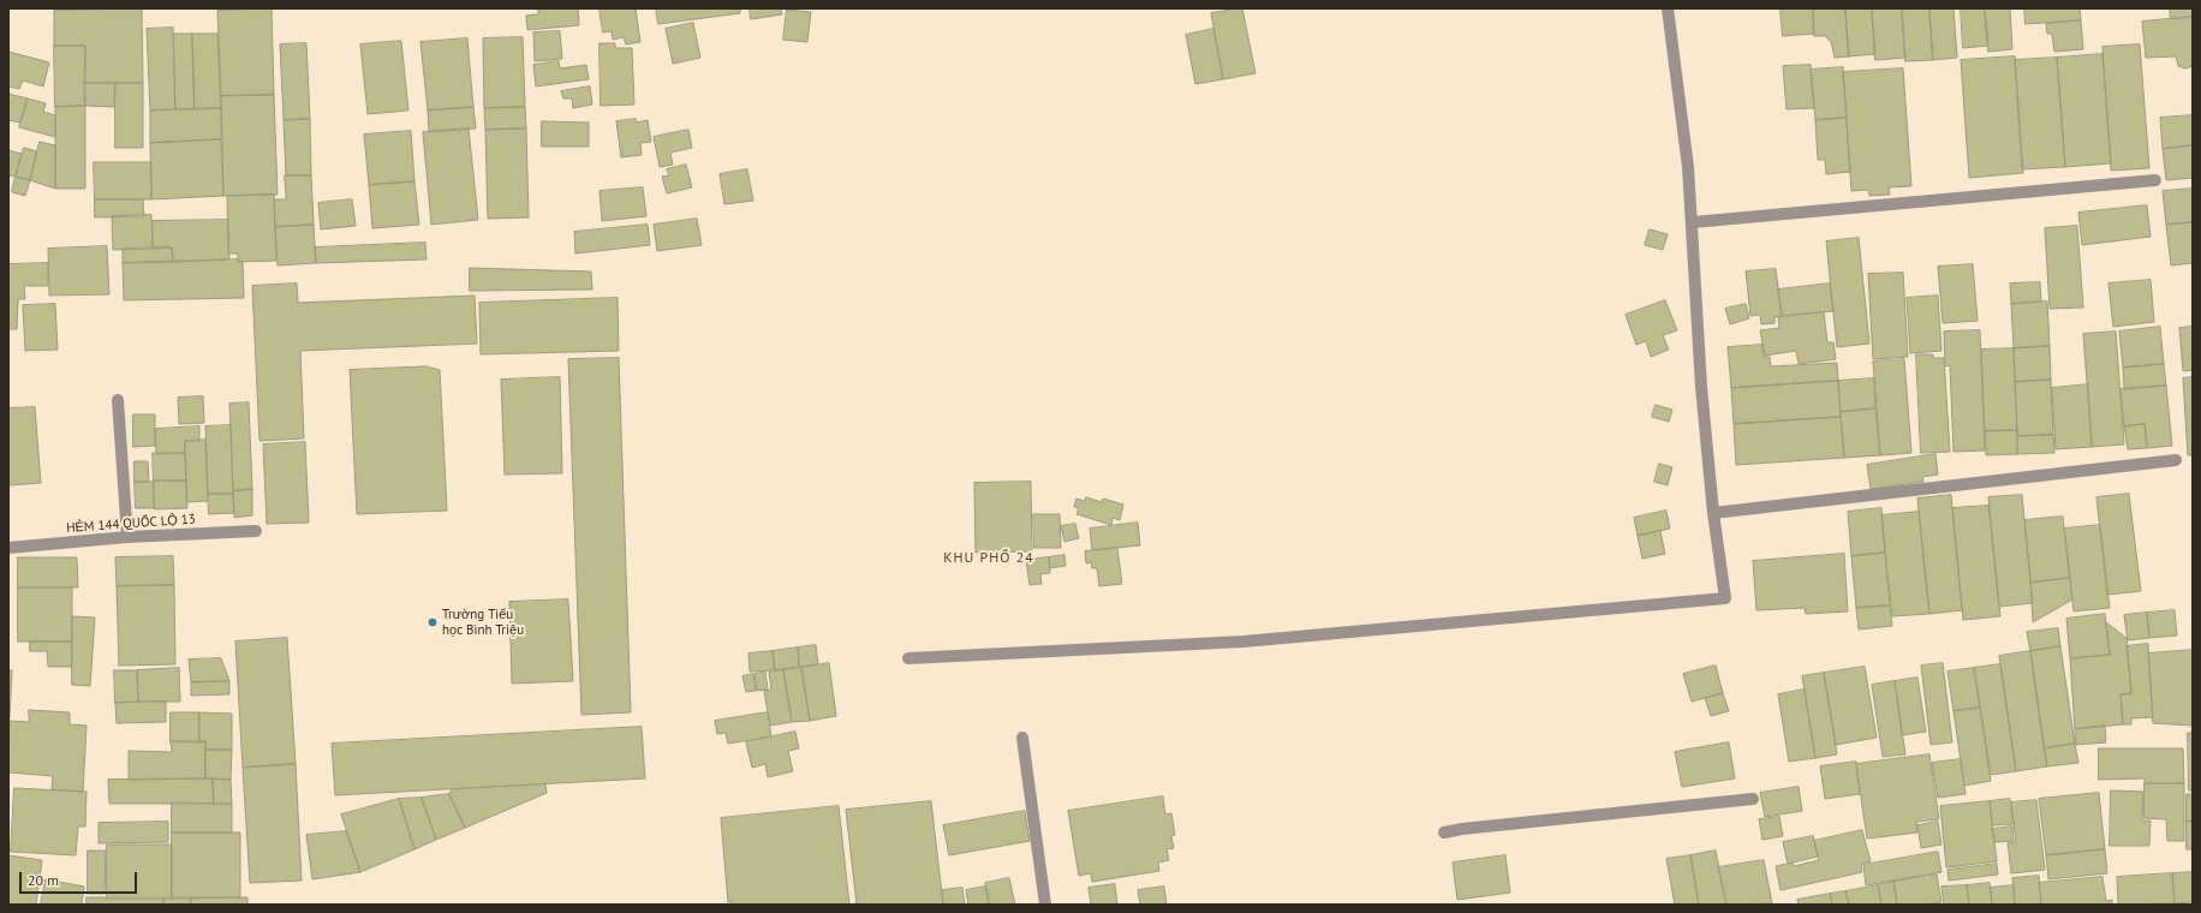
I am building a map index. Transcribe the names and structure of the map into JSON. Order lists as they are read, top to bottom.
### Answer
{
  "streets": {
    "street": ["HẺM 144 QUỐC LỘ 13"]
  },
  "districts": ["KHU PHỐ 24"],
  "places": ["Trường Tiểu học Bình Triệu"],
  "scale_bar": "20 m"
}
